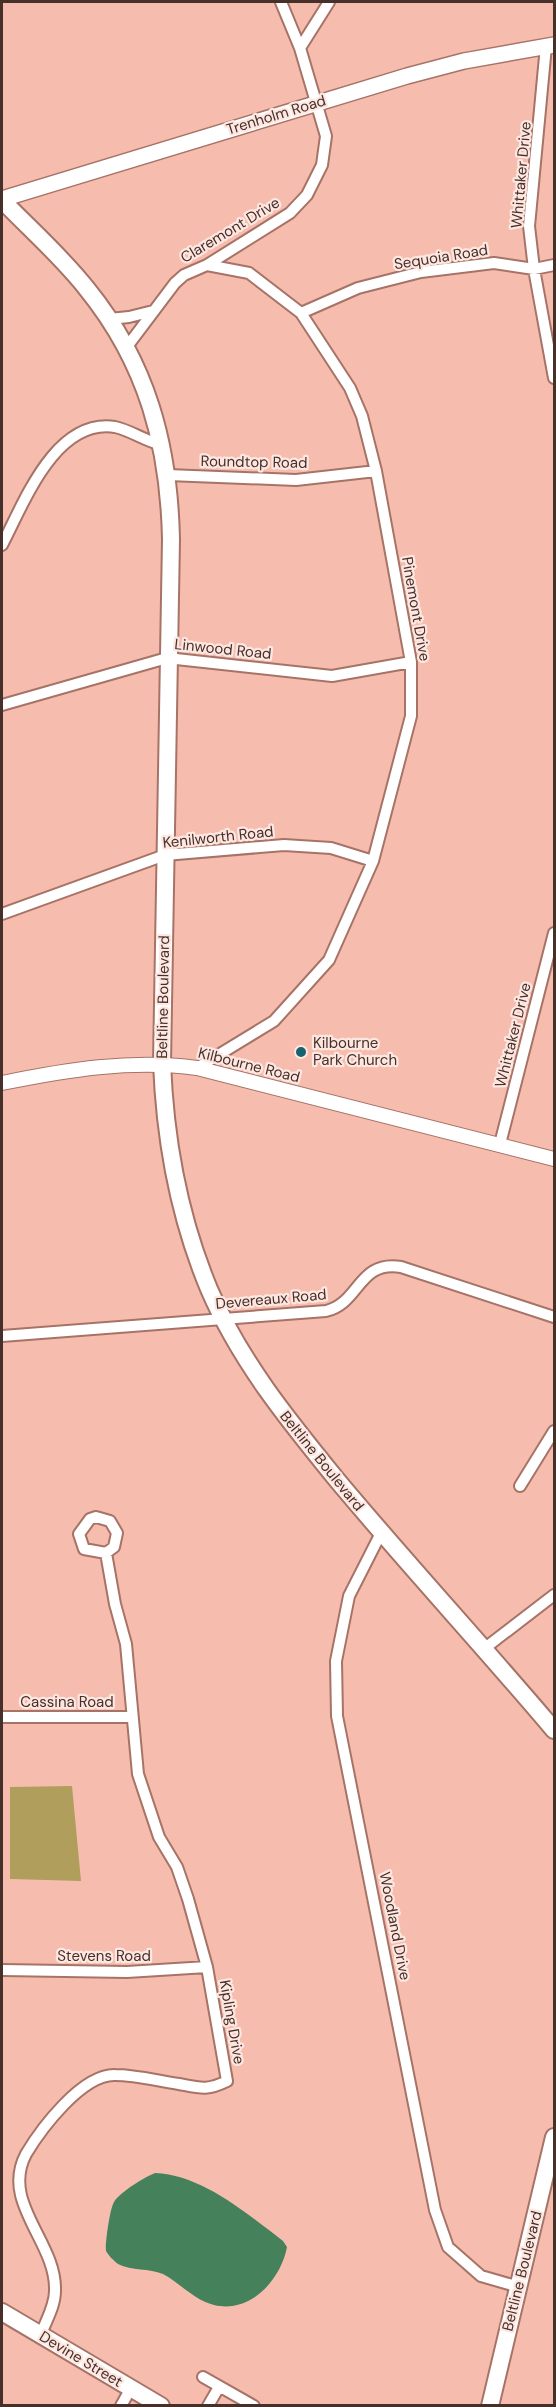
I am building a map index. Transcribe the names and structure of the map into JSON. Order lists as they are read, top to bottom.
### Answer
{
  "streets": {
    "main road": ["Trenholm Road", "Beltline Boulevard", "Devine Street"],
    "street": [
      "Whittaker Drive",
      "Claremont Drive",
      "Sequoia Road",
      "Roundtop Road",
      "Pinemont Drive",
      "Linwood Road",
      "Kenilworth Road",
      "Kilbourne Road",
      "Devereaux Road",
      "Cassina Road",
      "Woodland Drive",
      "Stevens Road",
      "Kipling Drive"
    ]
  },
  "crossings": [
    ["Trenholm Road", "Whittaker Drive"],
    ["Trenholm Road", "Claremont Drive"],
    ["Trenholm Road", "Beltline Boulevard"],
    ["Whittaker Drive", "Sequoia Road"],
    ["Whittaker Drive", "Kilbourne Road"],
    ["Claremont Drive", "Pinemont Drive"],
    ["Claremont Drive", "Beltline Boulevard"],
    ["Sequoia Road", "Pinemont Drive"],
    ["Roundtop Road", "Pinemont Drive"],
    ["Roundtop Road", "Beltline Boulevard"],
    ["Pinemont Drive", "Linwood Road"],
    ["Pinemont Drive", "Kenilworth Road"],
    ["Pinemont Drive", "Kilbourne Road"],
    ["Linwood Road", "Beltline Boulevard"],
    ["Kenilworth Road", "Beltline Boulevard"],
    ["Beltline Boulevard", "Kilbourne Road"],
    ["Beltline Boulevard", "Devereaux Road"],
    ["Beltline Boulevard", "Woodland Drive"],
    ["Cassina Road", "Kipling Drive"],
    ["Stevens Road", "Kipling Drive"],
    ["Kipling Drive", "Devine Street"]
  ],
  "places": ["Kilbourne Park Church"]
}
